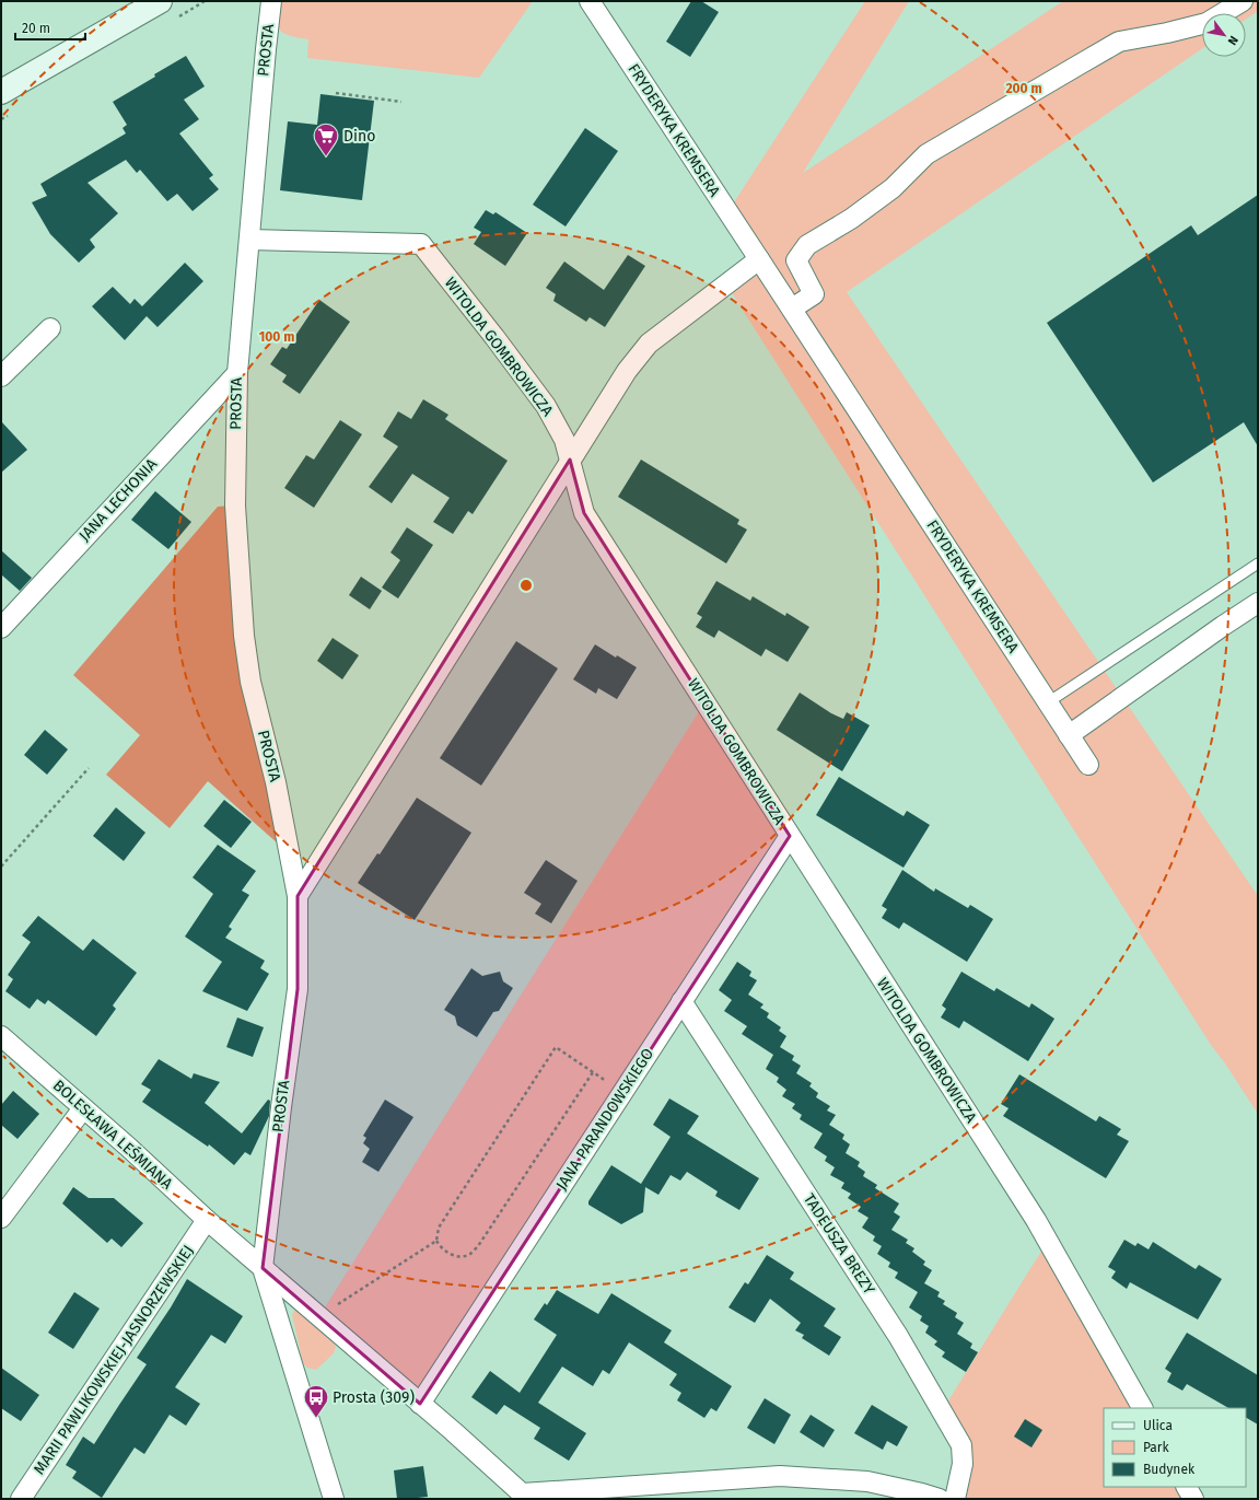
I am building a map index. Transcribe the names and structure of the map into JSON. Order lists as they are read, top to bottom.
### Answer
{
  "streets": {
    "street": [
      "PROSTA",
      "FRYDERYKA KREMSERA",
      "WITOLDA GOMBROWICZA",
      "JANA LECHONIA",
      "JANA PARANDOWSKIEGO",
      "BOLESŁAWA LEŚMIANA",
      "TADEUSZA BREZY",
      "MARII PAWLIKOWSKIEJ-JASNORZEWSKIEJ"
    ]
  },
  "crossings": [
    ["PROSTA", "WITOLDA GOMBROWICZA"],
    ["PROSTA", "JANA LECHONIA"],
    ["PROSTA", "BOLESŁAWA LEŚMIANA"],
    ["WITOLDA GOMBROWICZA", "JANA PARANDOWSKIEGO"],
    ["JANA PARANDOWSKIEGO", "BOLESŁAWA LEŚMIANA"],
    ["JANA PARANDOWSKIEGO", "TADEUSZA BREZY"],
    ["BOLESŁAWA LEŚMIANA", "MARII PAWLIKOWSKIEJ-JASNORZEWSKIEJ"]
  ],
  "places": {
    "supermarket": ["Dino"],
    "bus stop": ["Prosta (309)"]
  },
  "legend": ["Ulica", "Park", "Budynek"],
  "scale_bar": "20 m",
  "north": "bottom right",
  "rings": ["200 m", "100 m"]
}
